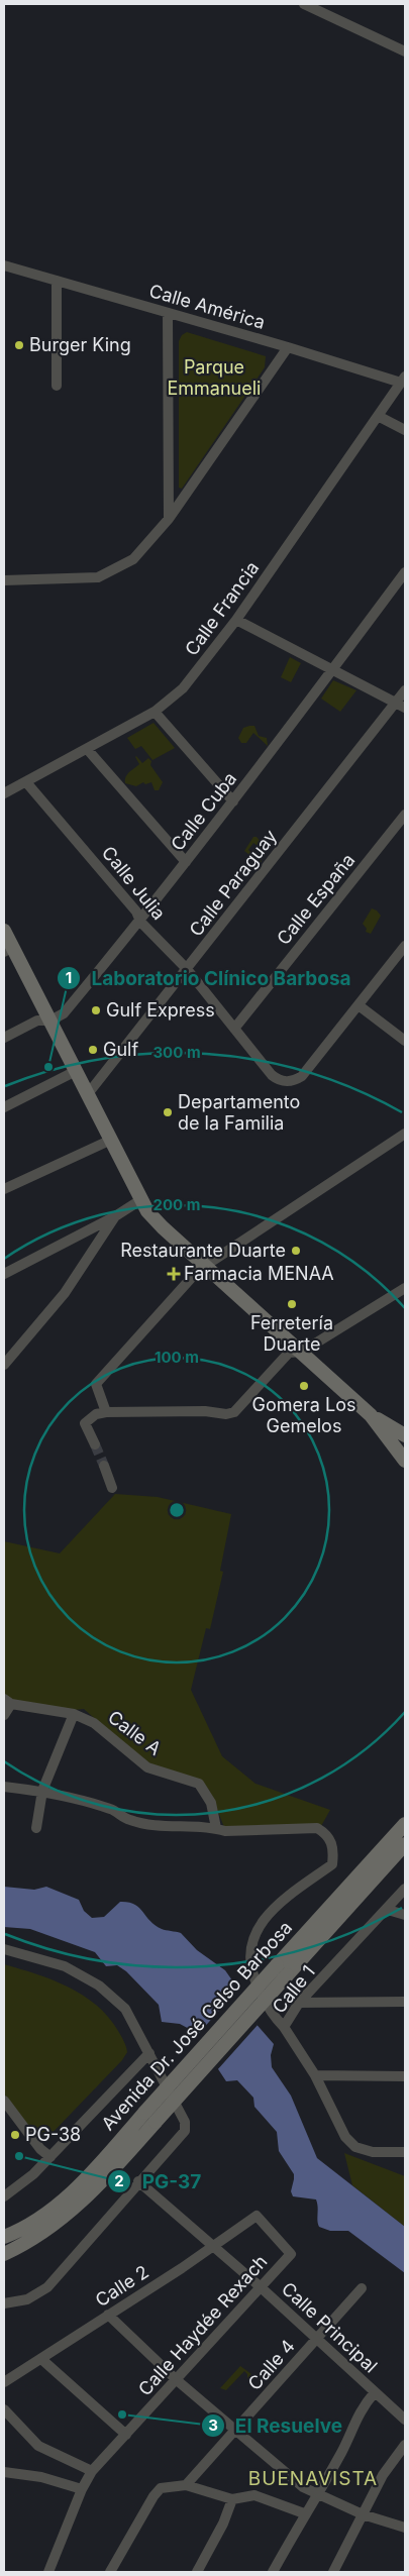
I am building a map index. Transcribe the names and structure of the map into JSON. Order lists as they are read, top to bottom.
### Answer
{
  "streets": {
    "street": [
      "Calle América",
      "Calle Francia",
      "Calle Cuba",
      "Calle Julia",
      "Calle Paraguay",
      "Calle España",
      "Calle A",
      "Calle 1",
      "Avenida Dr. José Celso Barbosa",
      "Calle 2",
      "Calle Haydée Rexach",
      "Calle Principal",
      "Calle 4"
    ]
  },
  "crossings": [
    ["Calle América", "Calle Francia"],
    ["Calle Francia", "Calle Julia"],
    ["Calle Cuba", "Calle Julia"],
    ["Calle Julia", "Calle Paraguay"],
    ["Calle Julia", "Calle España"],
    ["Calle 2", "Calle Haydée Rexach"],
    ["Calle 2", "Calle Principal"],
    ["Calle Haydée Rexach", "Calle Principal"],
    ["Calle Principal", "Calle 4"]
  ],
  "districts": ["BUENAVISTA"],
  "parks": ["Parque Emmanueli"],
  "places": {
    "other": [
      "Burger King",
      "Gulf Express",
      "Gulf",
      "Laboratorio Clínico Barbosa",
      "Departamento de la Familia",
      "Restaurante Duarte",
      "Ferretería Duarte",
      "Gomera Los Gemelos",
      "PG-38",
      "PG-37",
      "El Resuelve"
    ],
    "health": ["Farmacia MENAA"]
  },
  "rings": ["300 m", "200 m", "100 m"]
}
